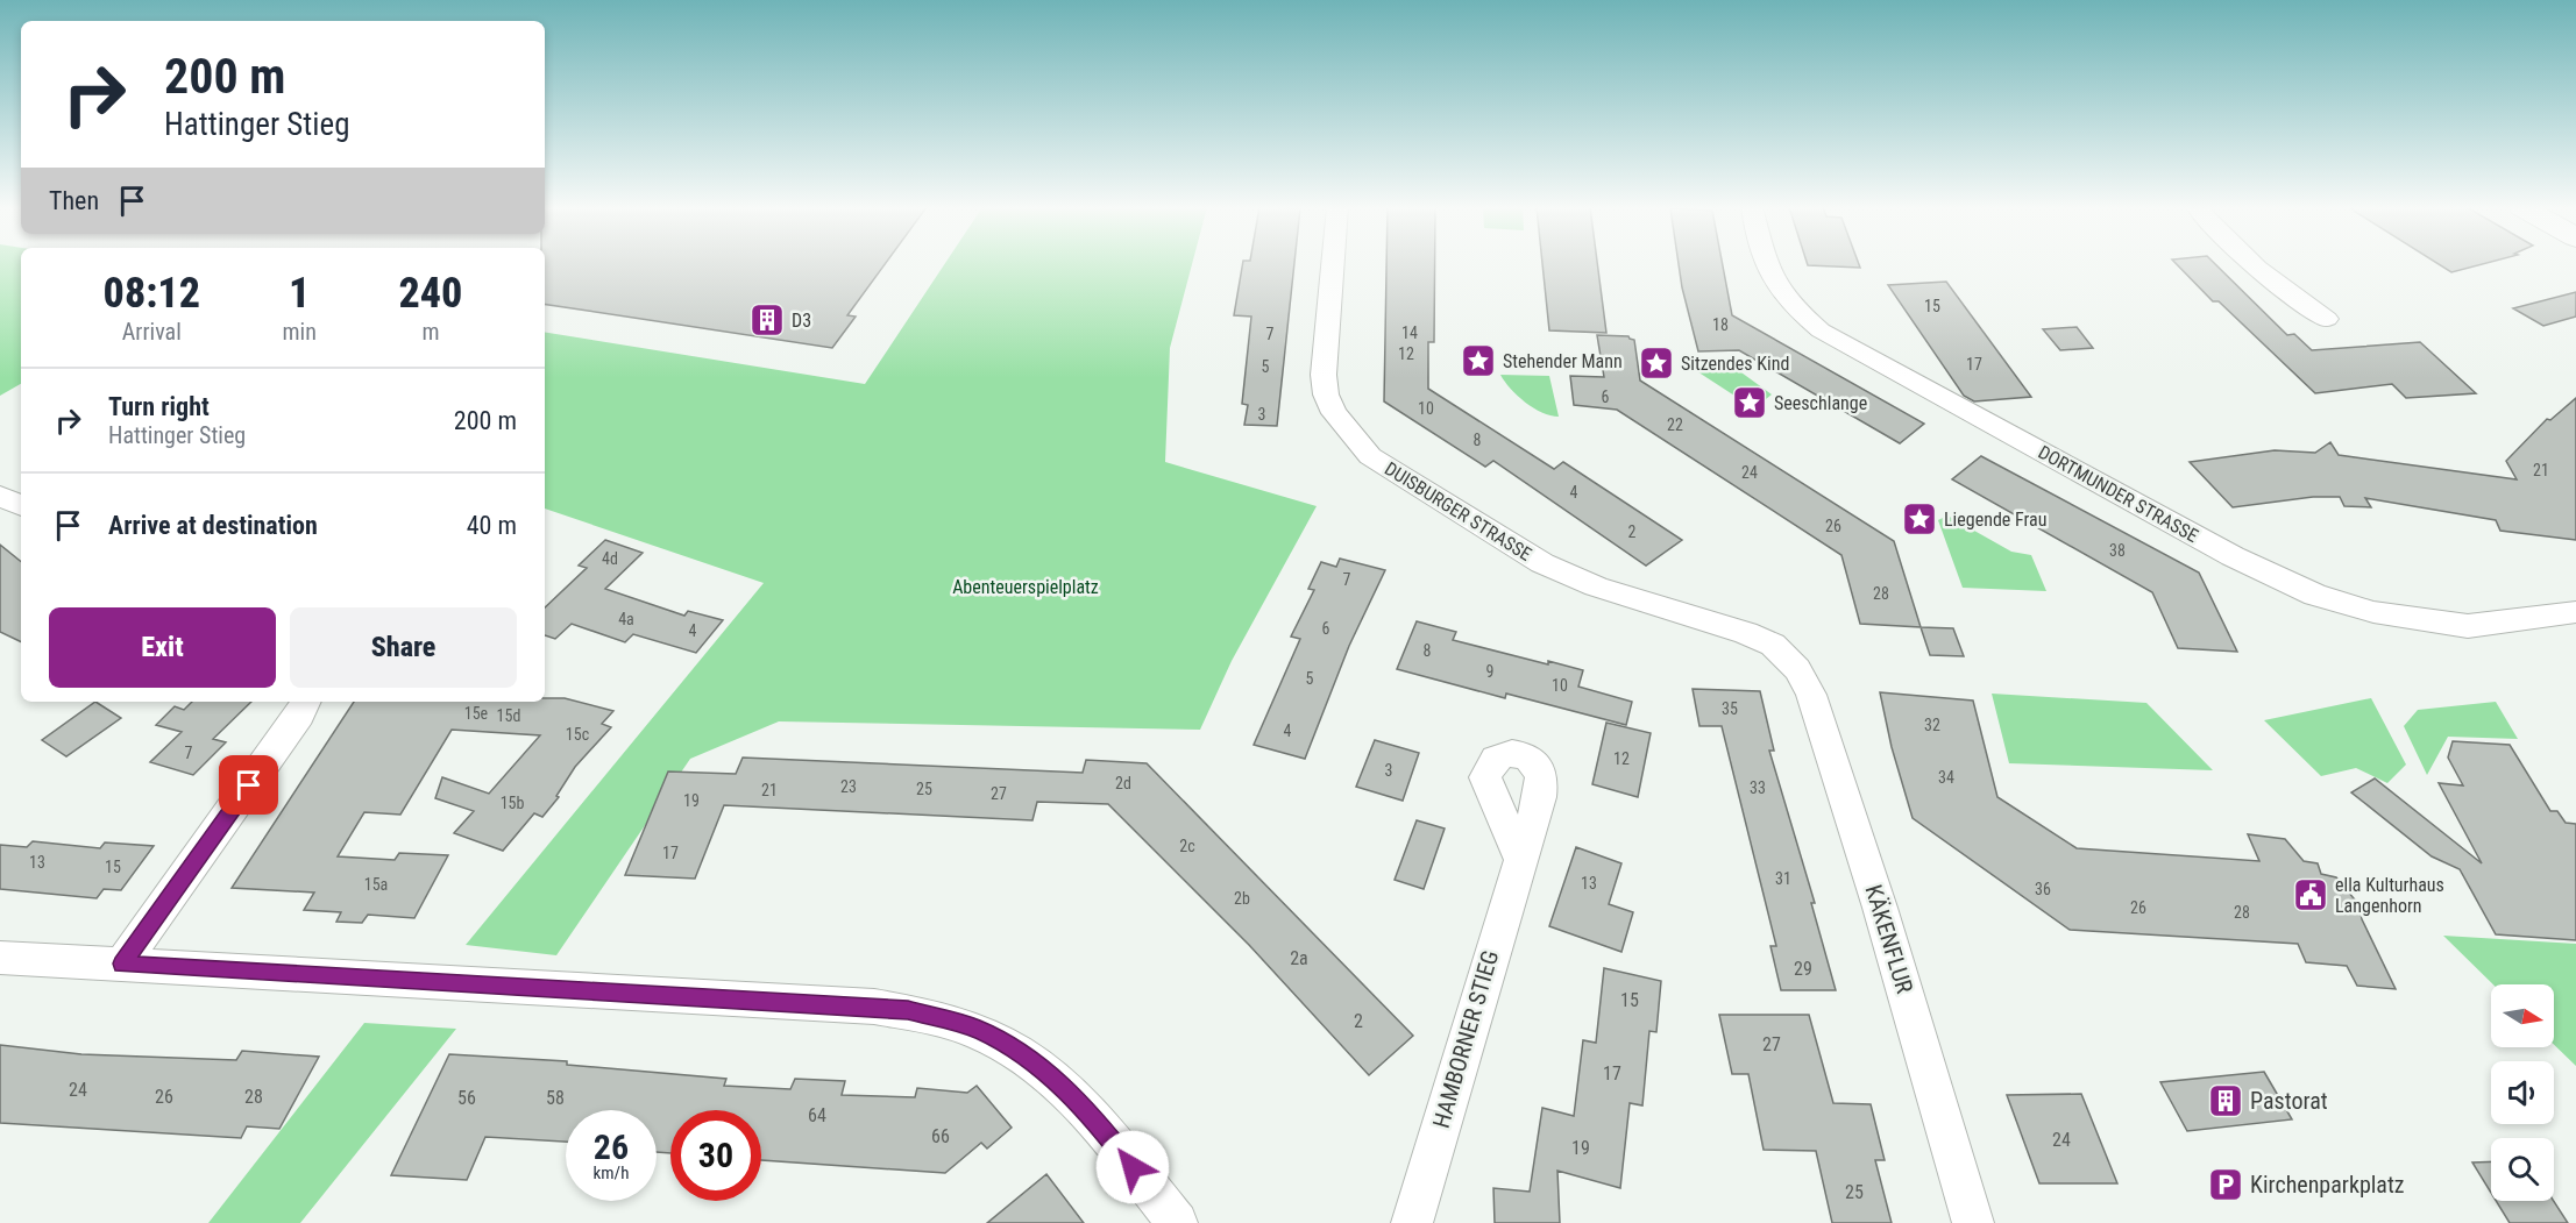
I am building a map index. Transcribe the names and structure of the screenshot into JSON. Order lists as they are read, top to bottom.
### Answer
{
  "streets": {
    "street": [
      "DORTMUNDER STRASSE",
      "DUISBURGER STRASSE",
      "KÄKENFLUR",
      "HAMBORNER STIEG"
    ]
  },
  "crossings": [
    ["DUISBURGER STRASSE", "KÄKENFLUR"]
  ],
  "parks": ["Abenteuerspielplatz"],
  "places": {
    "building": ["D3", "Pastorat"],
    "place": [
      "Stehender Mann",
      "Sitzendes Kind",
      "Seeschlange",
      "Liegende Frau"
    ],
    "public building": ["ella Kulturhaus Langenhorn"],
    "parking": ["Kirchenparkplatz"]
  },
  "house_numbers": [
    "15",
    "18",
    "14",
    "7",
    "12",
    "17",
    "5",
    "6",
    "10",
    "3",
    "22",
    "8",
    "21",
    "24",
    "4",
    "26",
    "2",
    "38",
    "4d",
    "7",
    "28",
    "4a",
    "6",
    "4",
    "8",
    "9",
    "5",
    "10",
    "35",
    "15e",
    "15d",
    "32",
    "4",
    "15c",
    "7",
    "12",
    "3",
    "34",
    "2d",
    "23",
    "33",
    "25",
    "21",
    "27",
    "19",
    "15b",
    "2c",
    "17",
    "13",
    "15",
    "31",
    "13",
    "15a",
    "36",
    "2b",
    "26",
    "28",
    "2a",
    "29",
    "15",
    "2",
    "27",
    "17",
    "24",
    "26",
    "28",
    "56",
    "58",
    "64",
    "66",
    "24",
    "19",
    "25"
  ],
  "north": "right",
  "page": {
    "turn": ["200 m", "Hattinger Stieg"],
    "then": "Then",
    "eta": [
      "08:12",
      "Arrival",
      "1",
      "min",
      "240",
      "m"
    ],
    "list": [
      {
        "name": "Turn right",
        "note": "Hattinger Stieg",
        "value": "200 m"
      },
      {
        "name": "Arrive at destination",
        "value": "40 m"
      }
    ],
    "buttons": ["Exit", "Share"],
    "speed": "26 km/h",
    "limit": "30"
  }
}
